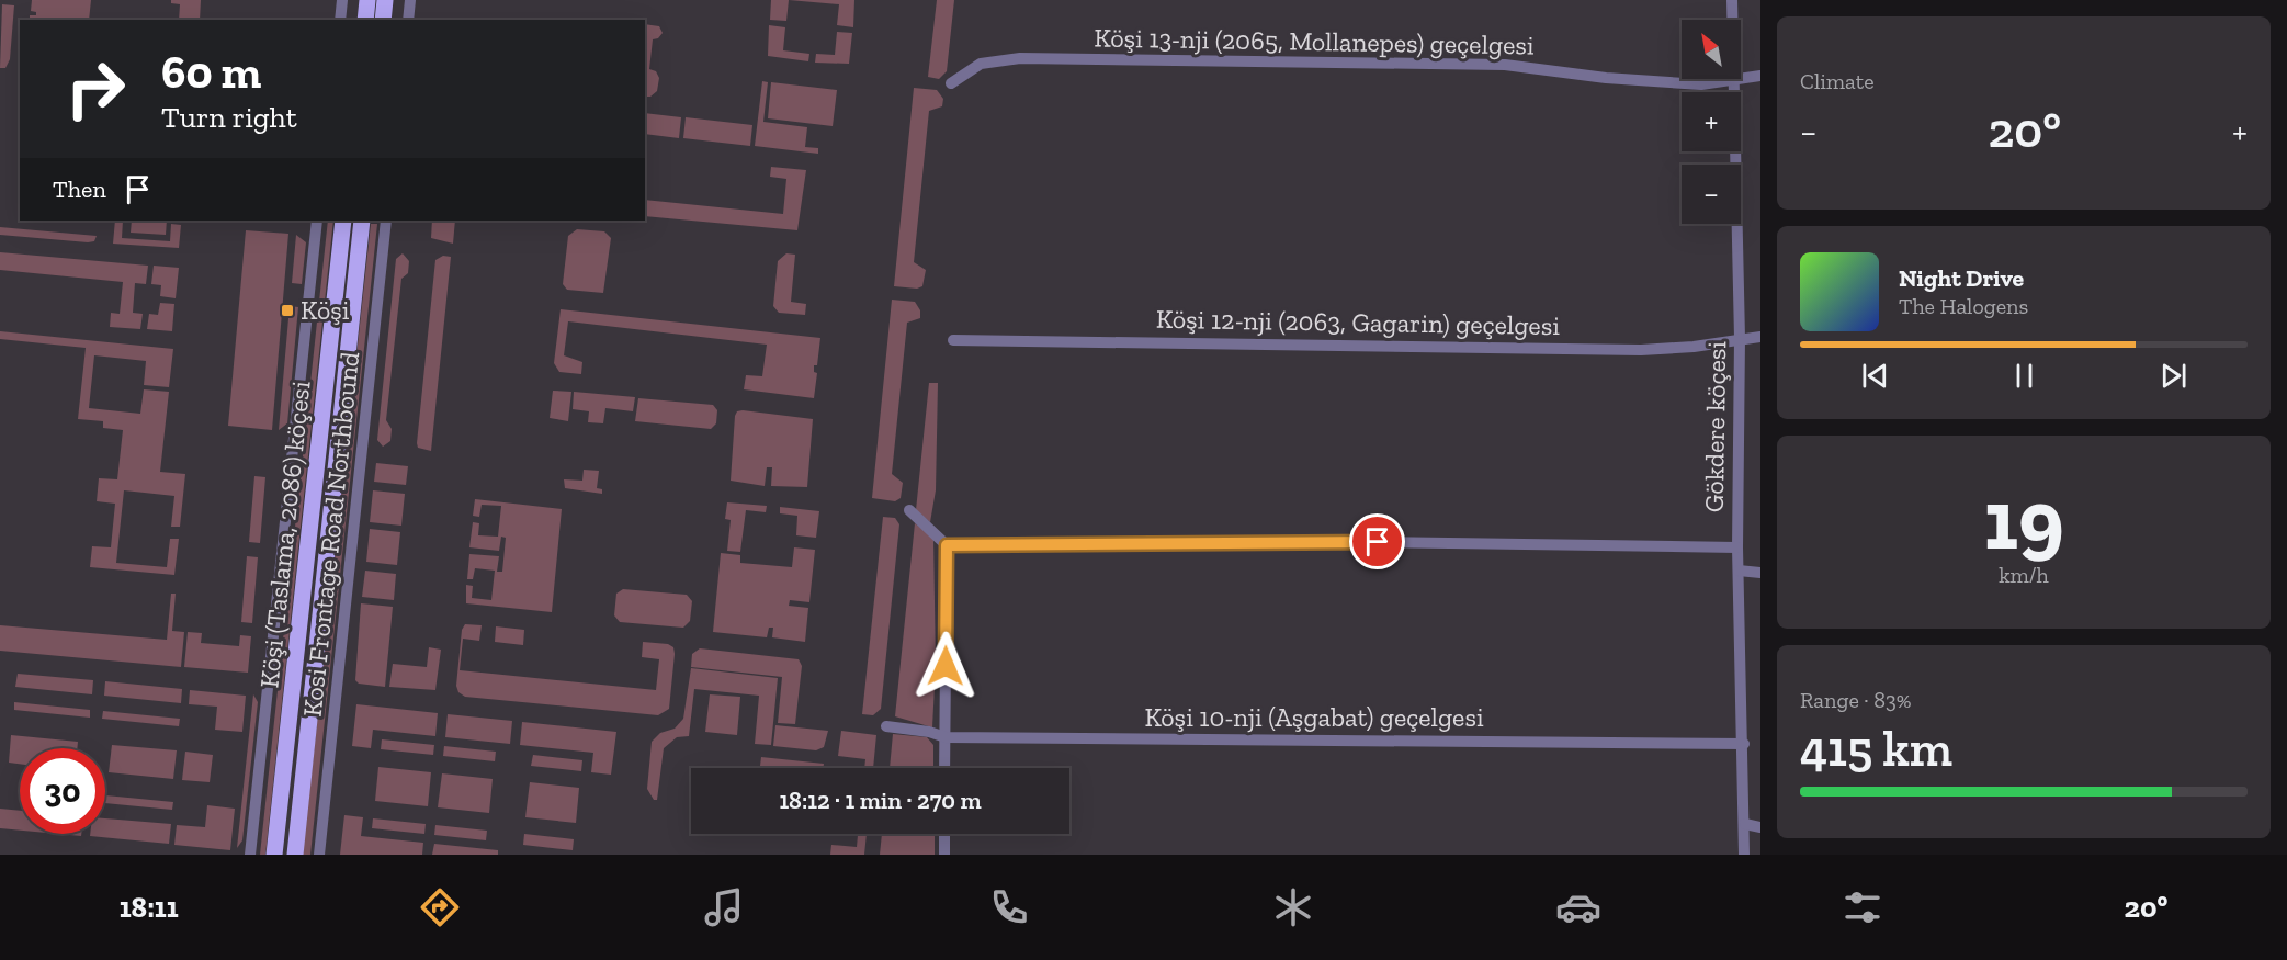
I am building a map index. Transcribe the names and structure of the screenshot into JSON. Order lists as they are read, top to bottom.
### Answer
{
  "streets": {
    "main road": ["Köşi (Taslama, 2086) köçesi"],
    "street": [
      "Köşi 13-nji (2065, Mollanepes) geçelgesi",
      "Köşi 12-nji (2063, Gagarin) geçelgesi",
      "Gökdere köçesi",
      "Kosi Frontage Road Northbound",
      "Köşi 10-nji (Aşgabat) geçelgesi"
    ]
  },
  "crossings": [
    ["Köşi 12-nji (2063, Gagarin) geçelgesi", "Gökdere köçesi"],
    ["Gökdere köçesi", "Köşi 10-nji (Aşgabat) geçelgesi"]
  ],
  "places": {
    "transit": ["Köşi"]
  },
  "north": "top left",
  "page": {
    "tile": [
      "Climate",
      ["19", "km/h"],
      ["Range · 83%", "415 km"]
    ],
    "map_buttons": ["+", "−"],
    "turn": ["60 m", "Turn right"],
    "heat": ["−", "20°", "+"],
    "then": "Then",
    "song": ["Night Drive", "The Halogens"],
    "limit": "30",
    "trip": "18:12 · 1 min · 270 m",
    "tabs": ["18:11", "20°"]
  }
}
